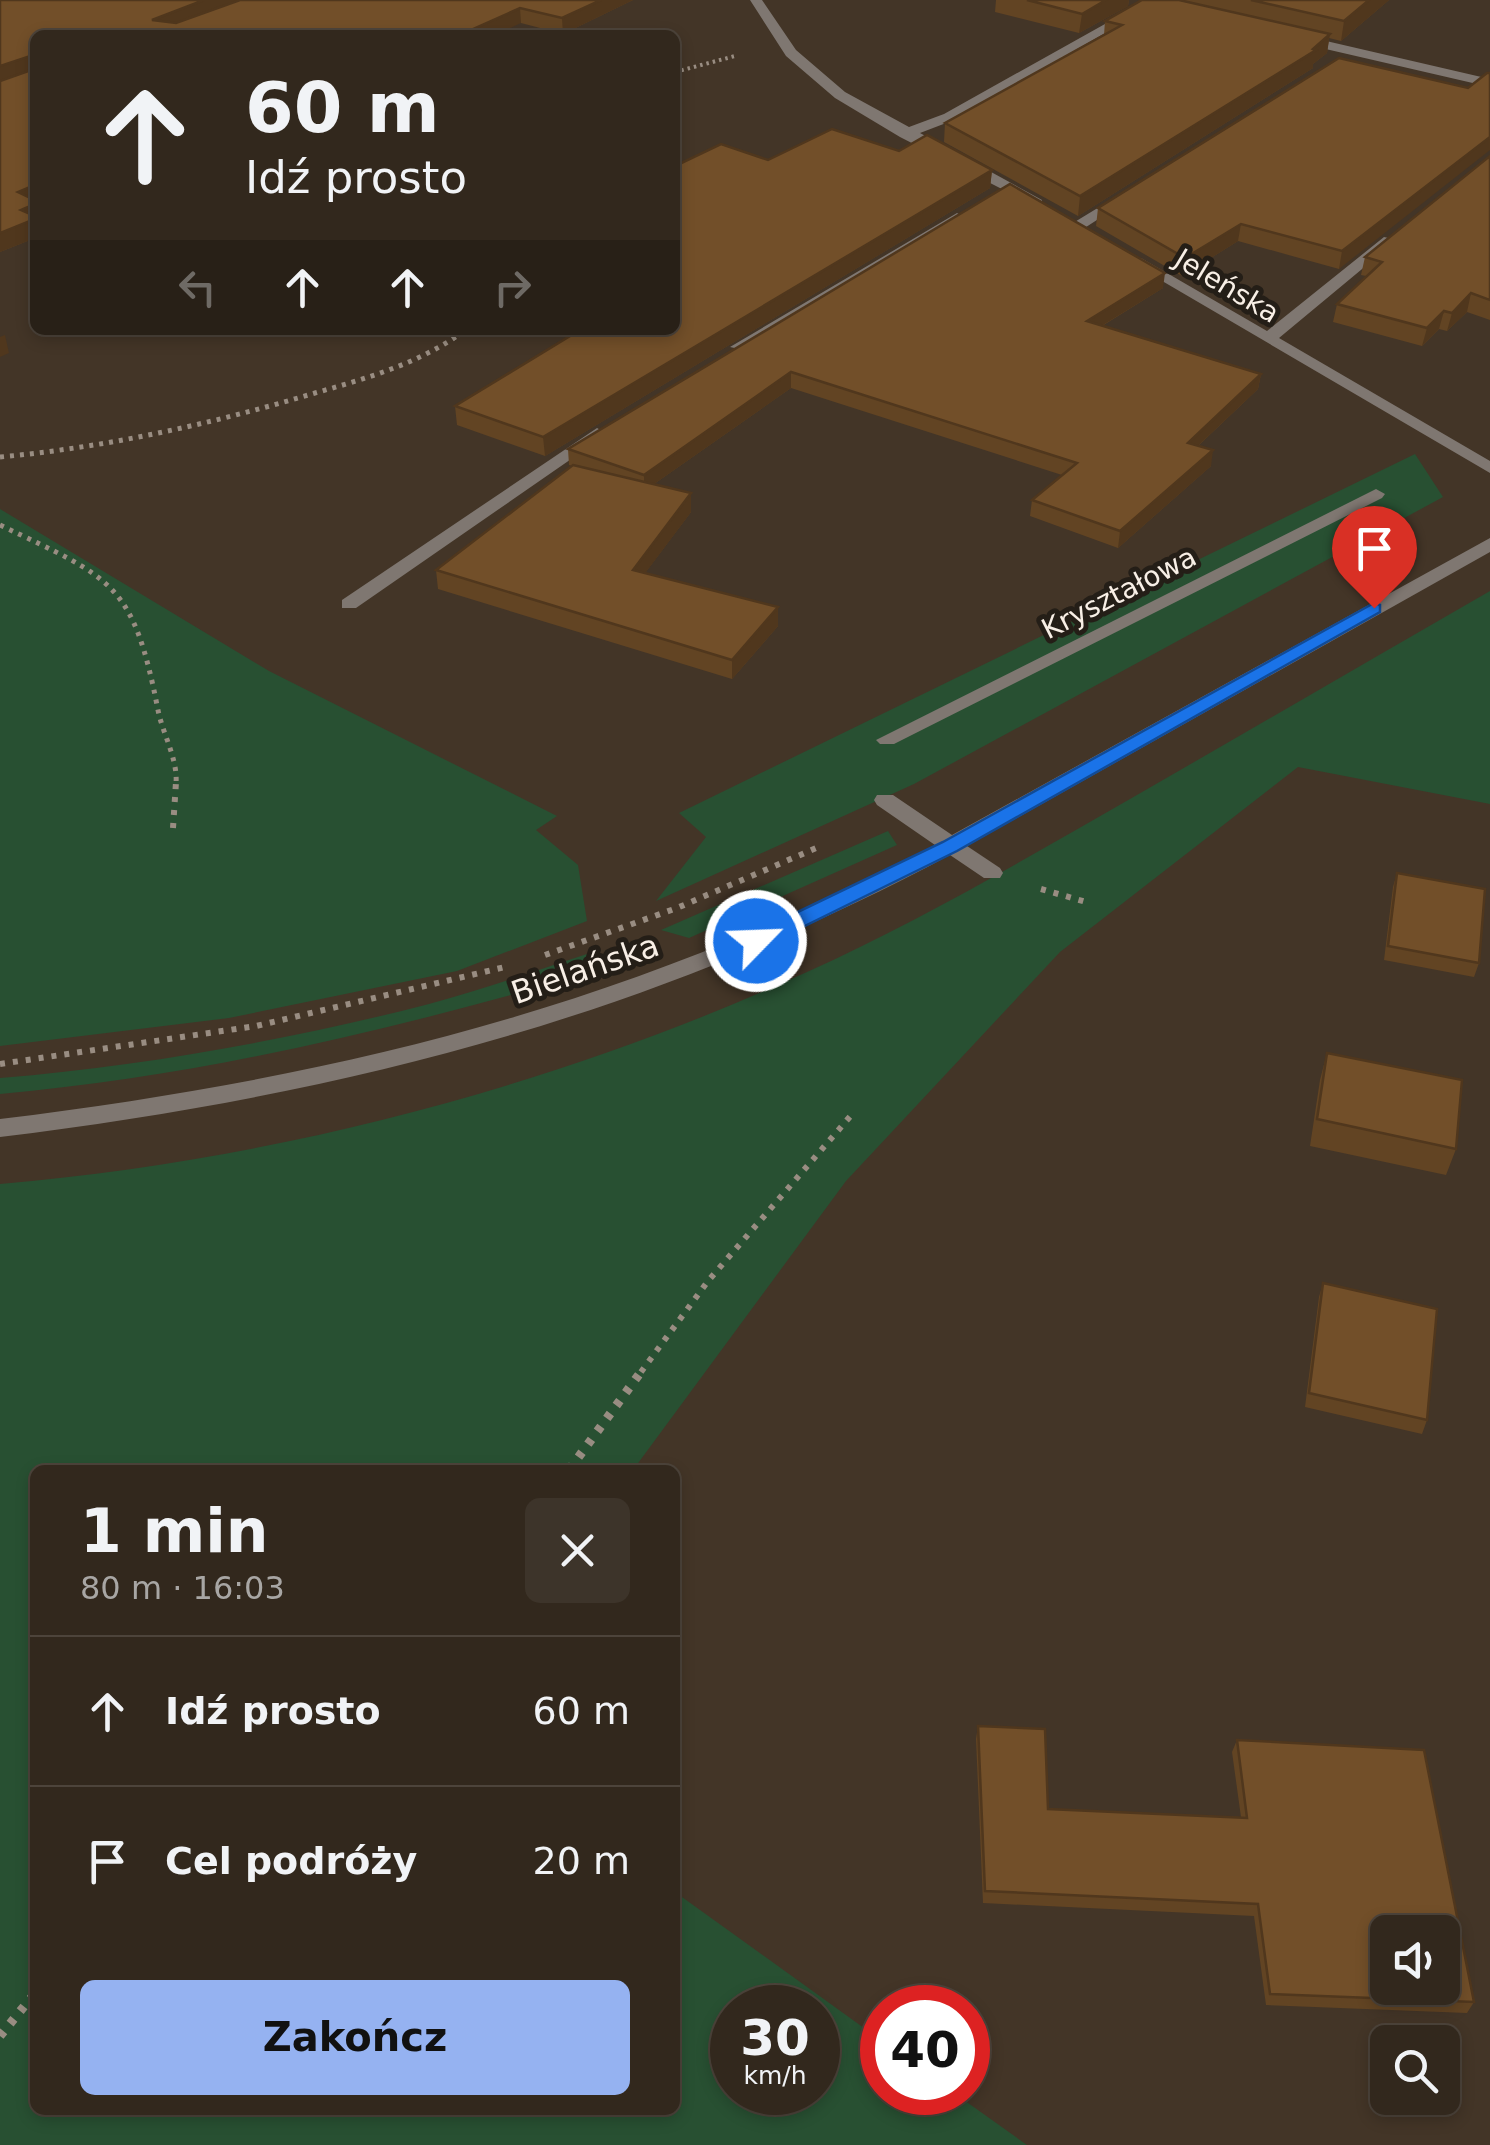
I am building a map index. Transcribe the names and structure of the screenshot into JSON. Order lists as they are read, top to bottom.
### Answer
{
  "streets": {
    "street": ["Jeleńska", "Kryształowa", "Bielańska"]
  },
  "page": {
    "turn": ["60 m", "Idź prosto"],
    "heading": ["1 min", "80 m · 16:03"],
    "list": [
      {
        "name": "Idź prosto",
        "value": "60 m"
      },
      {
        "name": "Cel podróży",
        "value": "20 m"
      }
    ],
    "buttons": "Zakończ",
    "speed": "30 km/h",
    "limit": "40"
  }
}
